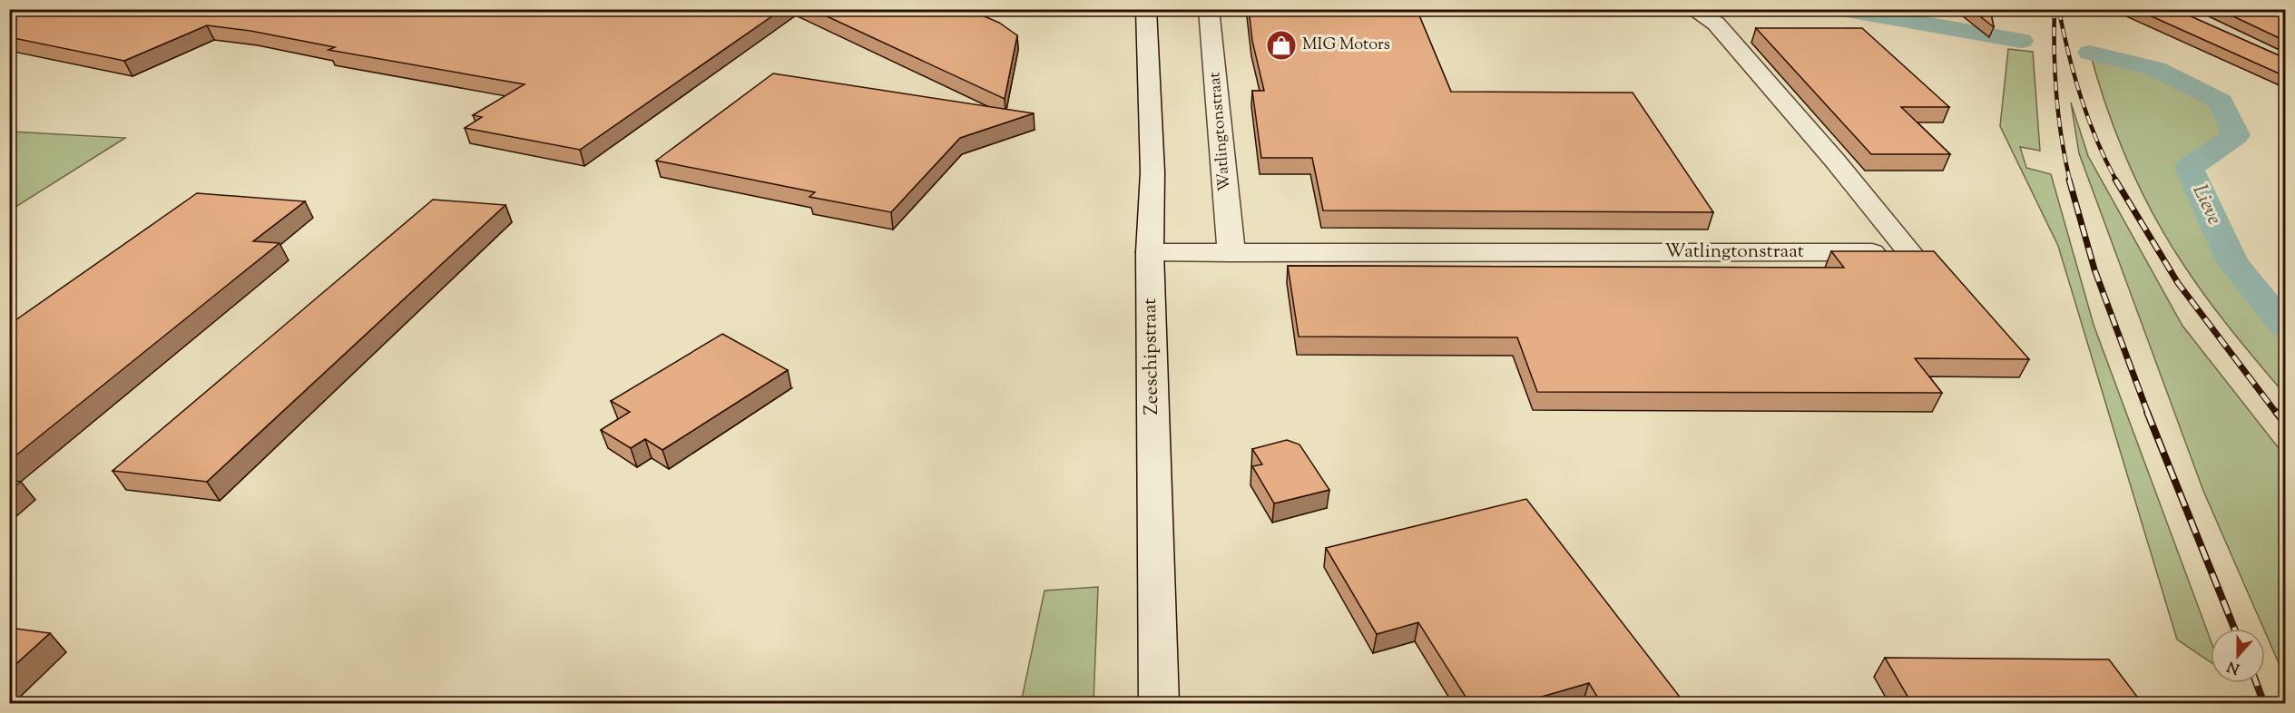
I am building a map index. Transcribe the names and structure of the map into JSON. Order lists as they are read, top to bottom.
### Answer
{
  "streets": {
    "street": ["Watlingtonstraat", "Zeeschipstraat"]
  },
  "crossings": [
    ["Watlingtonstraat", "Zeeschipstraat"]
  ],
  "water": ["Lieve"],
  "places": {
    "shop": ["MIG Motors"]
  },
  "north": "bottom"
}
